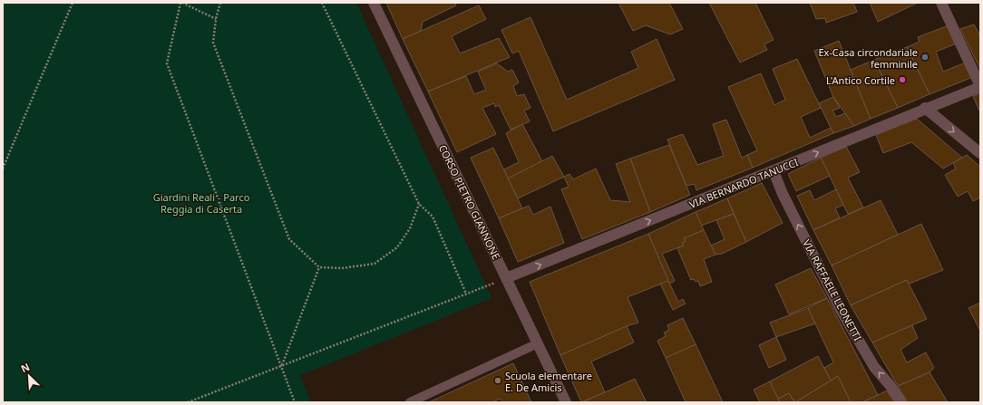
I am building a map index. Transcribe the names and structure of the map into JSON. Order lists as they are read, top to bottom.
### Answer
{
  "streets": {
    "street": ["VIA BERNARDO TANUCCI", "CORSO PIETRO GIANNONE", "VIA RAFFAELE LEONETTI"]
  },
  "crossings": [
    ["VIA BERNARDO TANUCCI", "CORSO PIETRO GIANNONE"],
    ["VIA BERNARDO TANUCCI", "VIA RAFFAELE LEONETTI"]
  ],
  "one_way": ["VIA BERNARDO TANUCCI", "VIA RAFFAELE LEONETTI"],
  "parks": ["Giardini Reali - Parco Reggia di Caserta"],
  "places": ["Ex-Casa circondariale femminile", "L'Antico Cortile", "Scuola elementare E. De Amicis"],
  "north": "top left"
}
